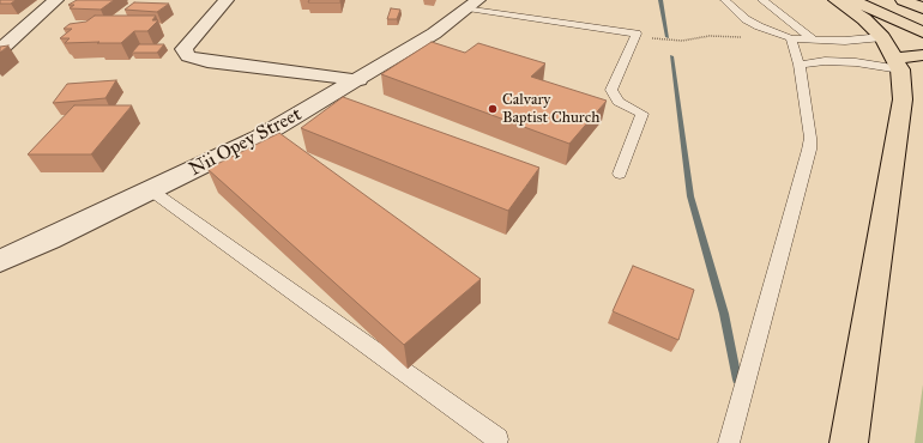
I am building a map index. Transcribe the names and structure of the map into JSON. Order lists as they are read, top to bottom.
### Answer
{
  "streets": {
    "street": ["Nii Opey Street"]
  },
  "places": ["Calvary Baptist Church"]
}
